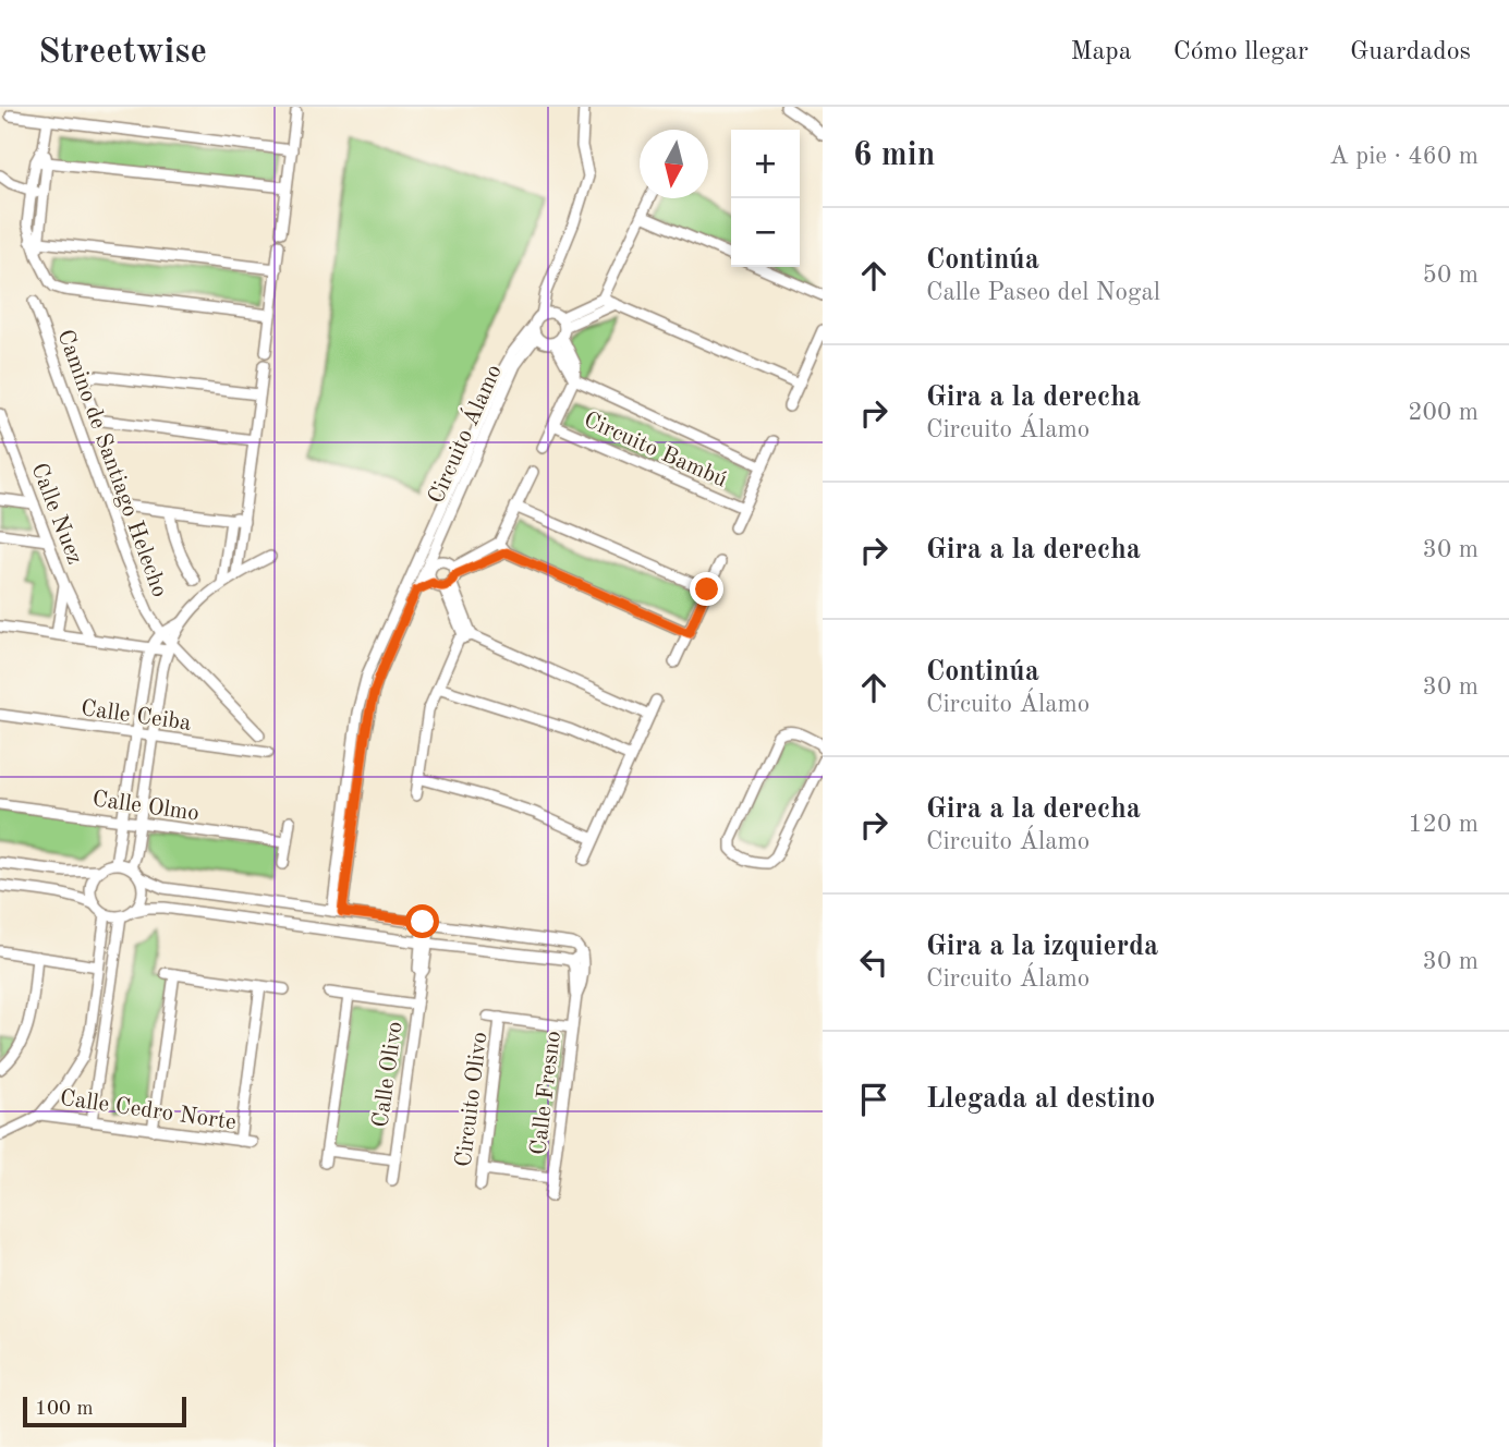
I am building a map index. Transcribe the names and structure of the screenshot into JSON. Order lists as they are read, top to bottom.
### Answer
{
  "streets": {
    "street": [
      "Circuito Álamo",
      "Circuito Bambú",
      "Camino de Santiago Helecho",
      "Calle Nuez",
      "Calle Ceiba",
      "Calle Olmo",
      "Calle Olivo",
      "Calle Fresno",
      "Circuito Olivo",
      "Calle Cedro Norte"
    ]
  },
  "scale_bar": "100 m",
  "north": "bottom",
  "page": {
    "header": "Streetwise",
    "nav": ["Mapa", "Cómo llegar", "Guardados"],
    "heading": ["6 min", "A pie · 460 m"],
    "map_buttons": ["+", "−"],
    "list": [
      ["Continúa", "Calle Paseo del Nogal", "50 m"],
      ["Gira a la derecha", "Circuito Álamo", "200 m"],
      ["Gira a la derecha", "30 m"],
      ["Continúa", "Circuito Álamo", "30 m"],
      ["Gira a la derecha", "Circuito Álamo", "120 m"],
      ["Gira a la izquierda", "Circuito Álamo", "30 m"],
      "Llegada al destino"
    ],
    "scale": "100 m"
  }
}
